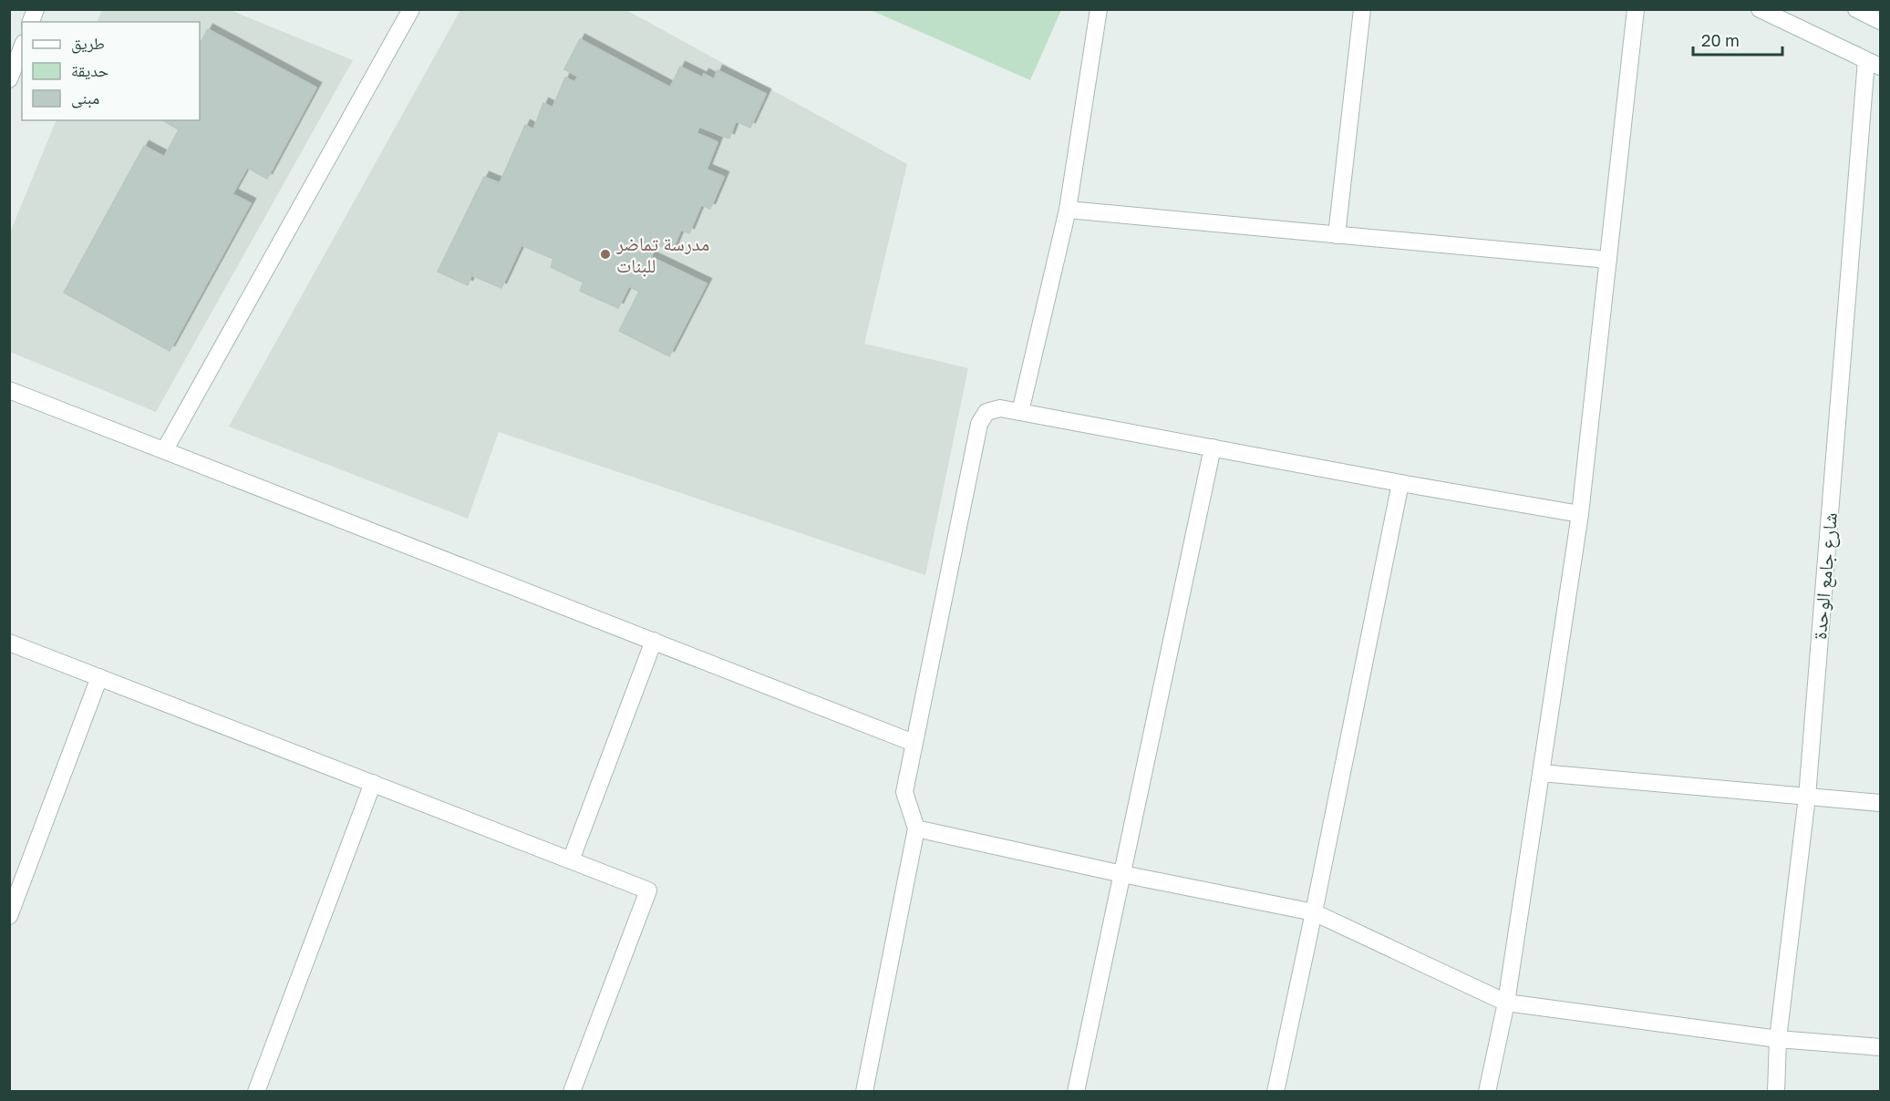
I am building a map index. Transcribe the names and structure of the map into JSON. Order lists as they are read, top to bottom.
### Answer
{
  "streets": {
    "street": ["شارع جامع الوحدة"]
  },
  "places": ["مدرسة تماضر للبنات"],
  "legend": ["طريق", "حديقة", "مبنى"],
  "scale_bar": "20 m"
}
